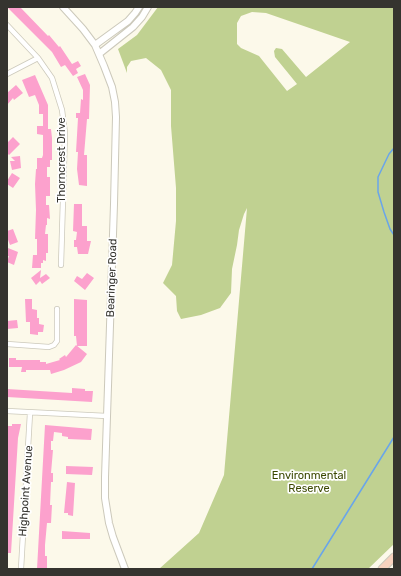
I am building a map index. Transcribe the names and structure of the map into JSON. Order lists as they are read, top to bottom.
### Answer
{
  "streets": {
    "street": ["Thorncrest Drive", "Bearinger Road", "Highpoint Avenue"]
  },
  "parks": ["Environmental Reserve"]
}
